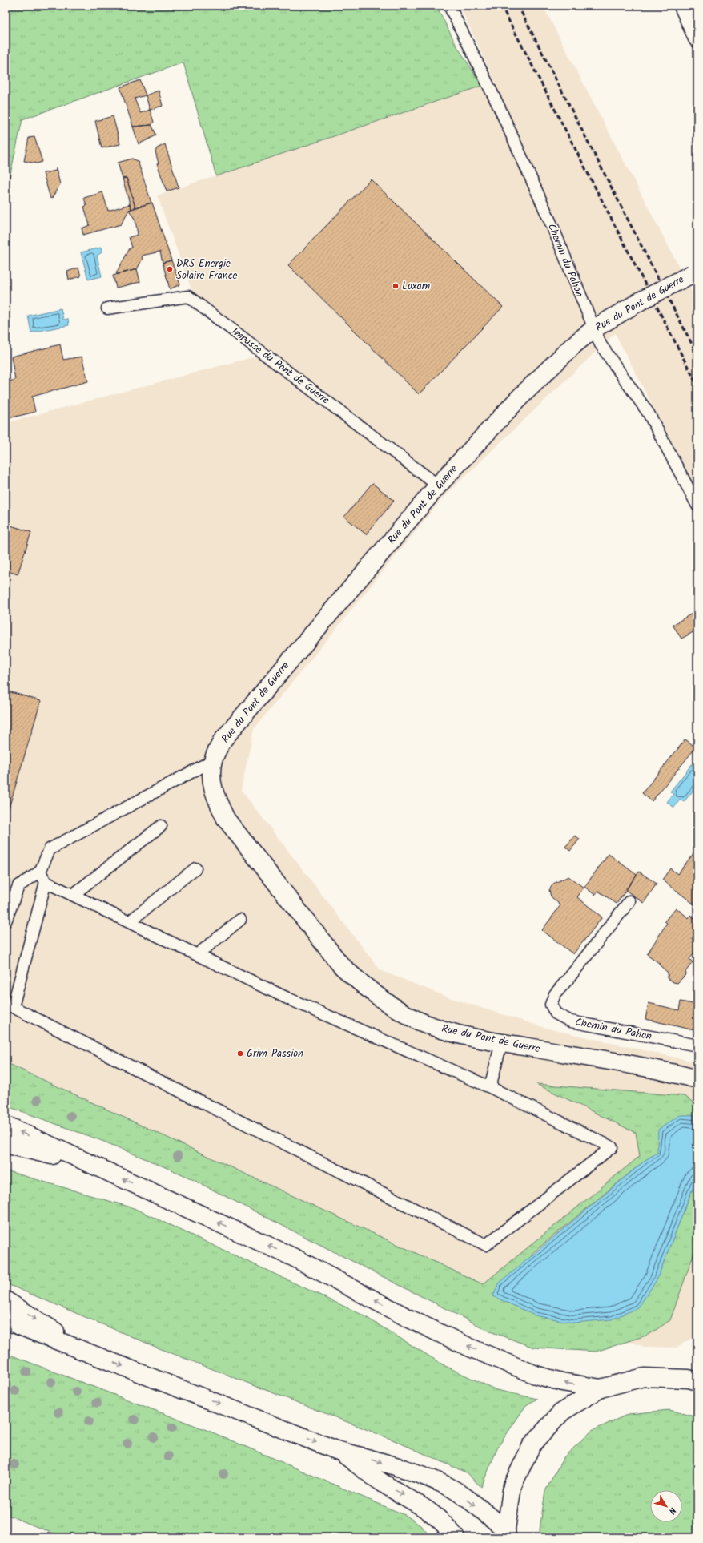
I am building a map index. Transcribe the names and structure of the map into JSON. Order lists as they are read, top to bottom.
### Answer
{
  "streets": {
    "main road": ["Rue du Pont de Guerre"],
    "lane": ["Chemin du Pahon", "Impasse du Pont de Guerre"]
  },
  "crossings": [
    ["Chemin du Pahon", "Rue du Pont de Guerre"],
    ["Rue du Pont de Guerre", "Impasse du Pont de Guerre"]
  ],
  "places": ["DRS Energie Solaire France", "Loxam", "Grim Passion"],
  "north": "bottom right"
}
